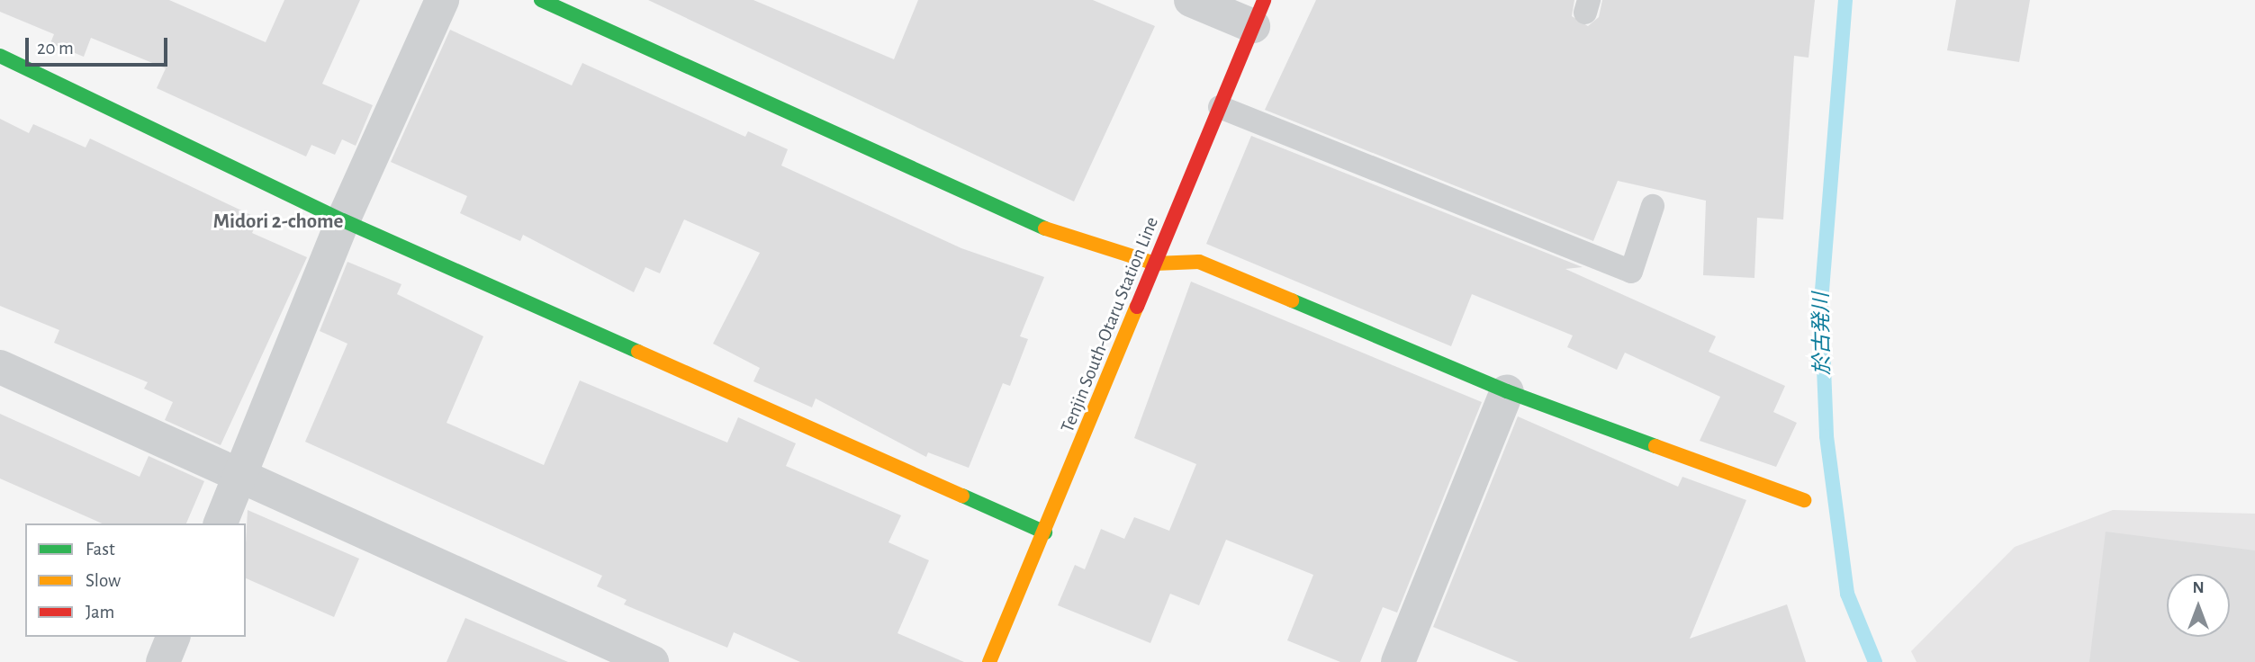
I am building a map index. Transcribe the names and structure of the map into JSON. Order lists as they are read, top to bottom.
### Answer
{
  "streets": {
    "street": ["Tenjin South-Otaru Station Line"]
  },
  "districts": ["Midori 2-chome"],
  "water": ["於古発川"],
  "legend": ["Fast", "Slow", "Jam"],
  "scale_bar": "20 m",
  "north": "top"
}
